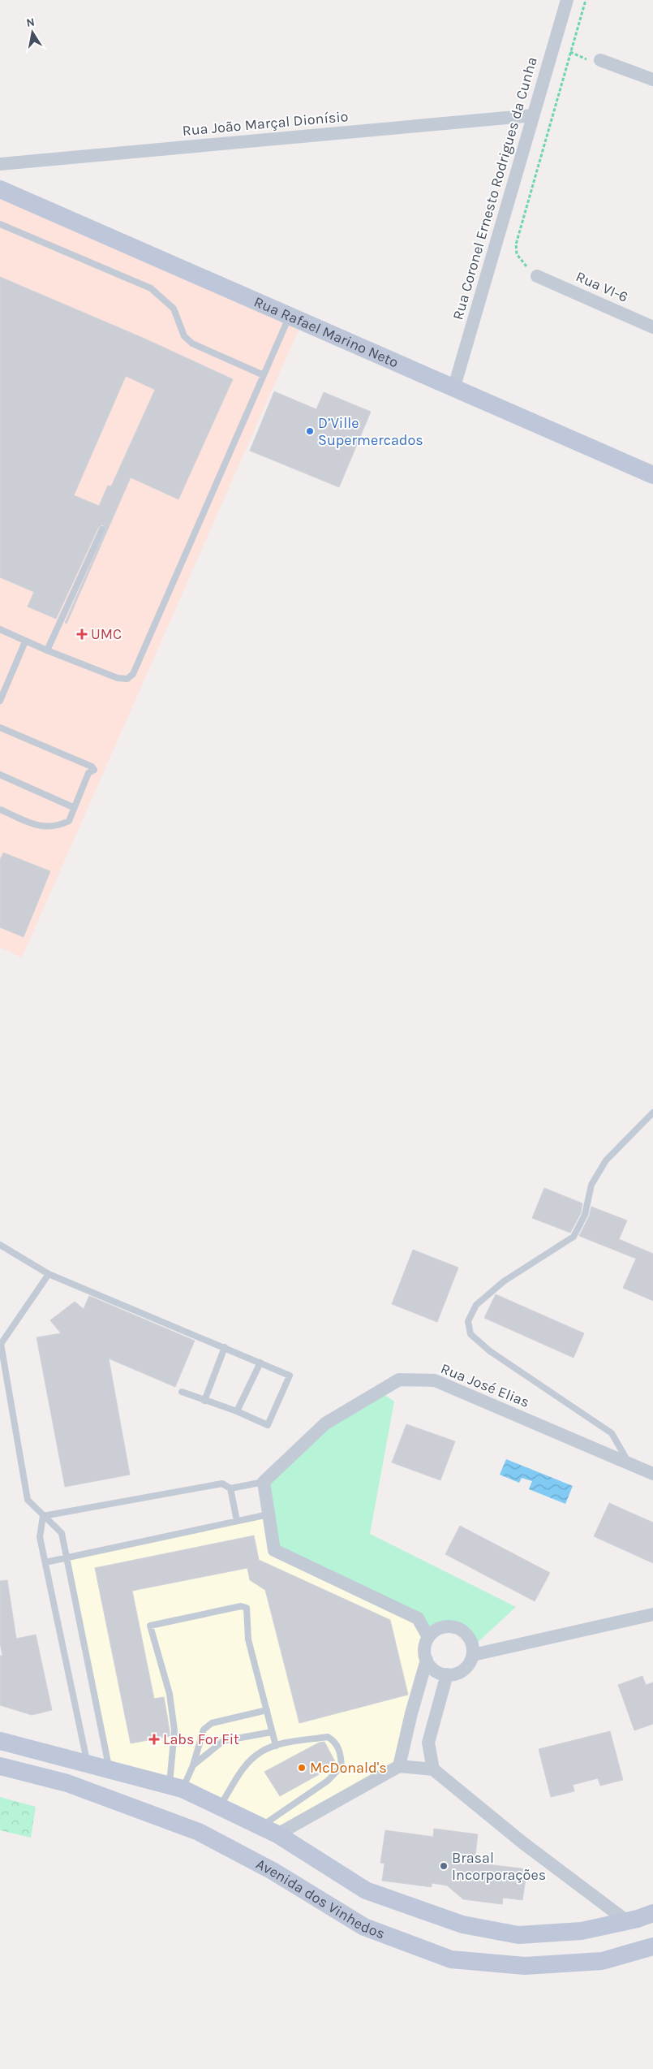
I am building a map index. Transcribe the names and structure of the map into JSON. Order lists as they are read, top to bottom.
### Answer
{
  "streets": {
    "main road": ["Rua Rafael Marino Neto", "Avenida dos Vinhedos"],
    "street": [
      "Rua João Marçal Dionísio",
      "Rua Coronel Ernesto Rodrigues da Cunha",
      "Rua VI-6",
      "Rua José Elias"
    ]
  },
  "crossings": [
    ["Rua João Marçal Dionísio", "Rua Coronel Ernesto Rodrigues da Cunha"],
    ["Rua Coronel Ernesto Rodrigues da Cunha", "Rua Rafael Marino Neto"]
  ],
  "places": {
    "other": ["D’Ville Supermercados", "McDonald's", "Brasal Incorporações"],
    "health": ["UMC", "Labs For Fit"]
  },
  "north": "top"
}
